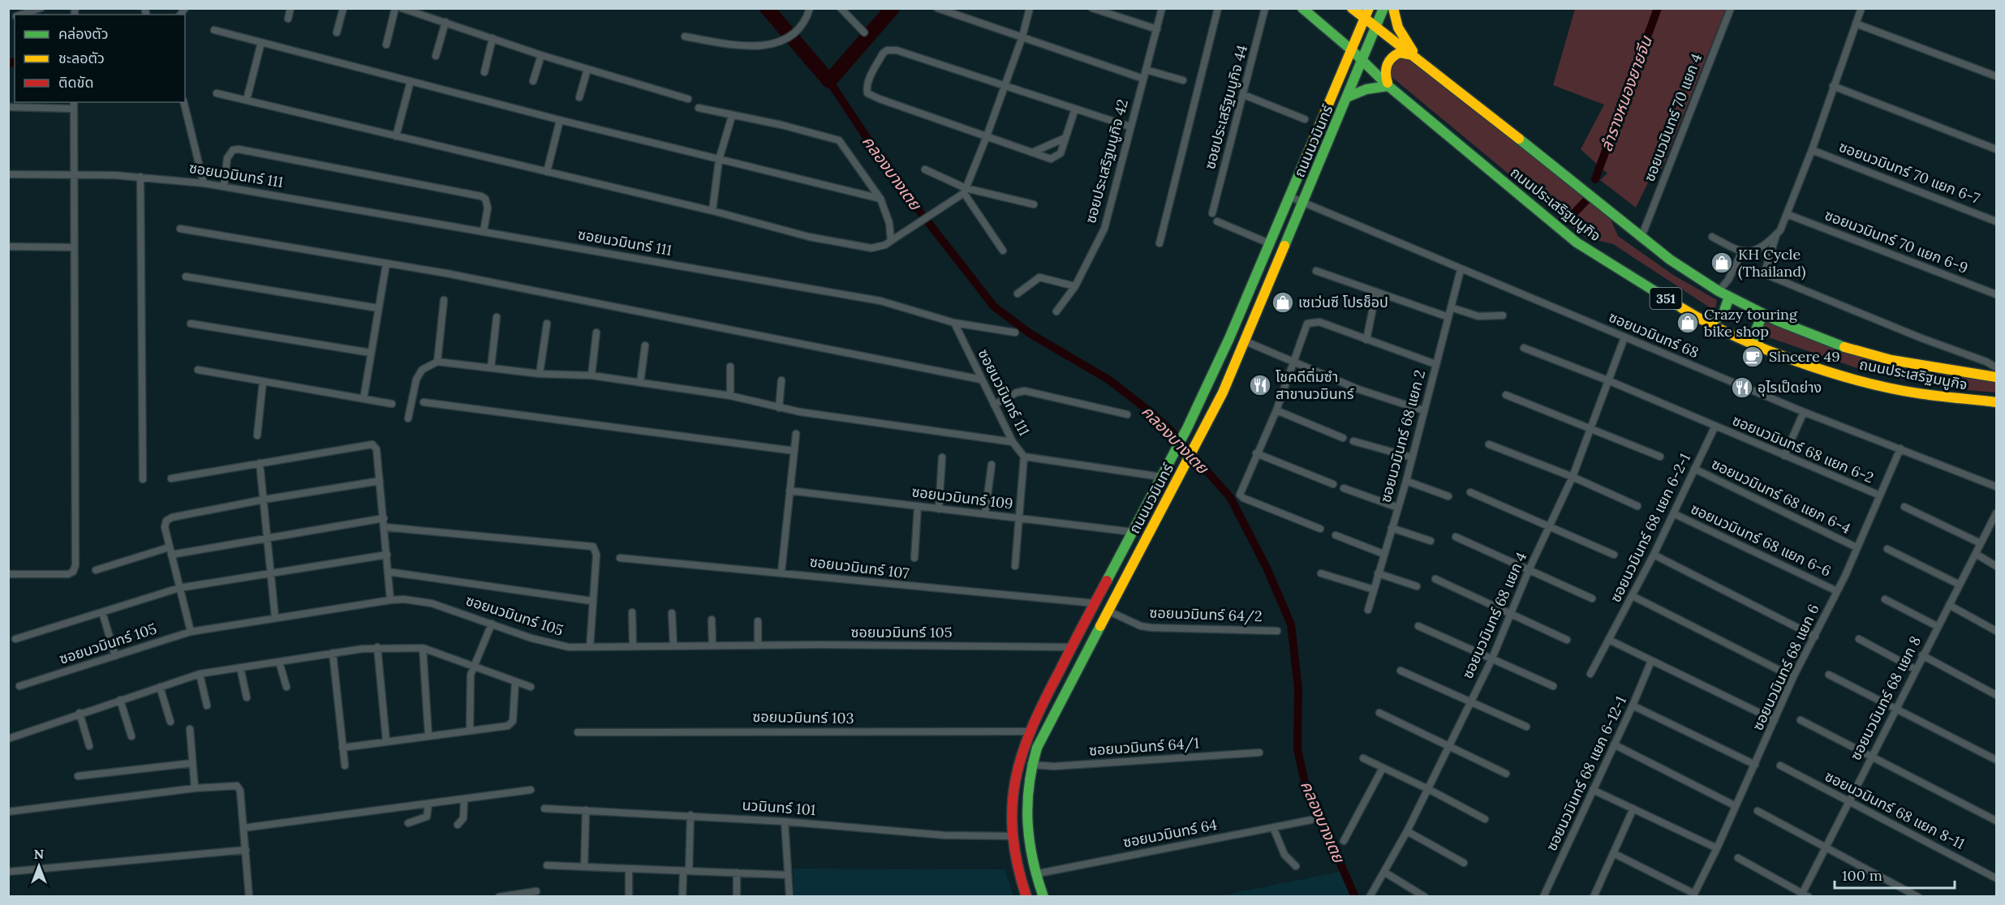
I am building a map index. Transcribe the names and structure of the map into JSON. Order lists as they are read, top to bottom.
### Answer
{
  "streets": {
    "main road": ["ถนนนวมินทร์", "ถนนประเสริฐมนูกิจ", "351"],
    "street": [
      "ซอยประเสริฐมนูกิจ 44",
      "ซอยนวมินทร์ 70 แยก 4",
      "ซอยประเสริฐมนูกิจ 42",
      "ซอยนวมินทร์ 70 แยก 6-7",
      "ซอยนวมินทร์ 111",
      "ซอยนวมินทร์ 70 แยก 6-9",
      "ซอยนวมินทร์ 68",
      "ซอยนวมินทร์ 68 แยก 2",
      "ซอยนวมินทร์ 68 แยก 6-2",
      "ซอยนวมินทร์ 68 แยก 6-4",
      "ซอยนวมินทร์ 109",
      "ซอยนวมินทร์ 68 แยก 6-2-1",
      "ซอยนวมินทร์ 68 แยก 6-6",
      "ซอยนวมินทร์ 107",
      "ซอยนวมินทร์ 64/2",
      "ซอยนวมินทร์ 105",
      "ซอยนวมินทร์ 68 แยก 4",
      "ซอยนวมินทร์ 68 แยก 6",
      "ซอยนวมินทร์ 68 แยก 8",
      "ซอยนวมินทร์ 103",
      "ซอยนวมินทร์ 64/1",
      "ซอยนวมินทร์ 68 แยก 6-12-1",
      "นวมินทร์ 101",
      "ซอยนวมินทร์ 68 แยก 8-11",
      "ซอยนวมินทร์ 64"
    ]
  },
  "crossings": [
    ["ซอยนวมินทร์ 70 แยก 4", "ถนนประเสริฐมนูกิจ"],
    ["ถนนนวมินทร์", "ซอยนวมินทร์ 111"],
    ["ถนนนวมินทร์", "ถนนประเสริฐมนูกิจ"],
    ["ถนนนวมินทร์", "ซอยนวมินทร์ 68"],
    ["ถนนนวมินทร์", "ซอยนวมินทร์ 109"],
    ["ถนนนวมินทร์", "ซอยนวมินทร์ 107"],
    ["ถนนนวมินทร์", "ซอยนวมินทร์ 64/2"],
    ["ถนนนวมินทร์", "ซอยนวมินทร์ 105"],
    ["ถนนนวมินทร์", "ซอยนวมินทร์ 103"],
    ["ถนนนวมินทร์", "ซอยนวมินทร์ 64/1"],
    ["ถนนนวมินทร์", "นวมินทร์ 101"],
    ["ถนนนวมินทร์", "ซอยนวมินทร์ 64"],
    ["ซอยนวมินทร์ 68", "ซอยนวมินทร์ 68 แยก 2"],
    ["ซอยนวมินทร์ 68", "ซอยนวมินทร์ 68 แยก 4"],
    ["ซอยนวมินทร์ 68", "ซอยนวมินทร์ 68 แยก 6"],
    ["ซอยนวมินทร์ 68 แยก 6-2", "ซอยนวมินทร์ 68 แยก 6-2-1"],
    ["ซอยนวมินทร์ 68 แยก 6-2", "ซอยนวมินทร์ 68 แยก 4"],
    ["ซอยนวมินทร์ 68 แยก 6-2", "ซอยนวมินทร์ 68 แยก 6"],
    ["ซอยนวมินทร์ 68 แยก 6-4", "ซอยนวมินทร์ 68 แยก 6-2-1"],
    ["ซอยนวมินทร์ 68 แยก 6-4", "ซอยนวมินทร์ 68 แยก 6"],
    ["ซอยนวมินทร์ 68 แยก 6-2-1", "ซอยนวมินทร์ 68 แยก 6-6"],
    ["ซอยนวมินทร์ 68 แยก 6-6", "ซอยนวมินทร์ 68 แยก 6"],
    ["ซอยนวมินทร์ 68 แยก 8", "ซอยนวมินทร์ 68 แยก 8-11"]
  ],
  "water": ["ลำรางหนองยายจีน", "คลองบางเตย"],
  "places": {
    "shop": ["KH Cycle (Thailand)", "เซเว่นซี โปรช็อป", "Crazy touring bike shop"],
    "cafe": ["Sincere 49"],
    "restaurant": ["โชคดีติ่มซำ สาขานวมินทร์", "อุไรเป็ดย่าง"]
  },
  "legend": ["คล่องตัว", "ชะลอตัว", "ติดขัด"],
  "scale_bar": "100 m",
  "north": "top"
}
